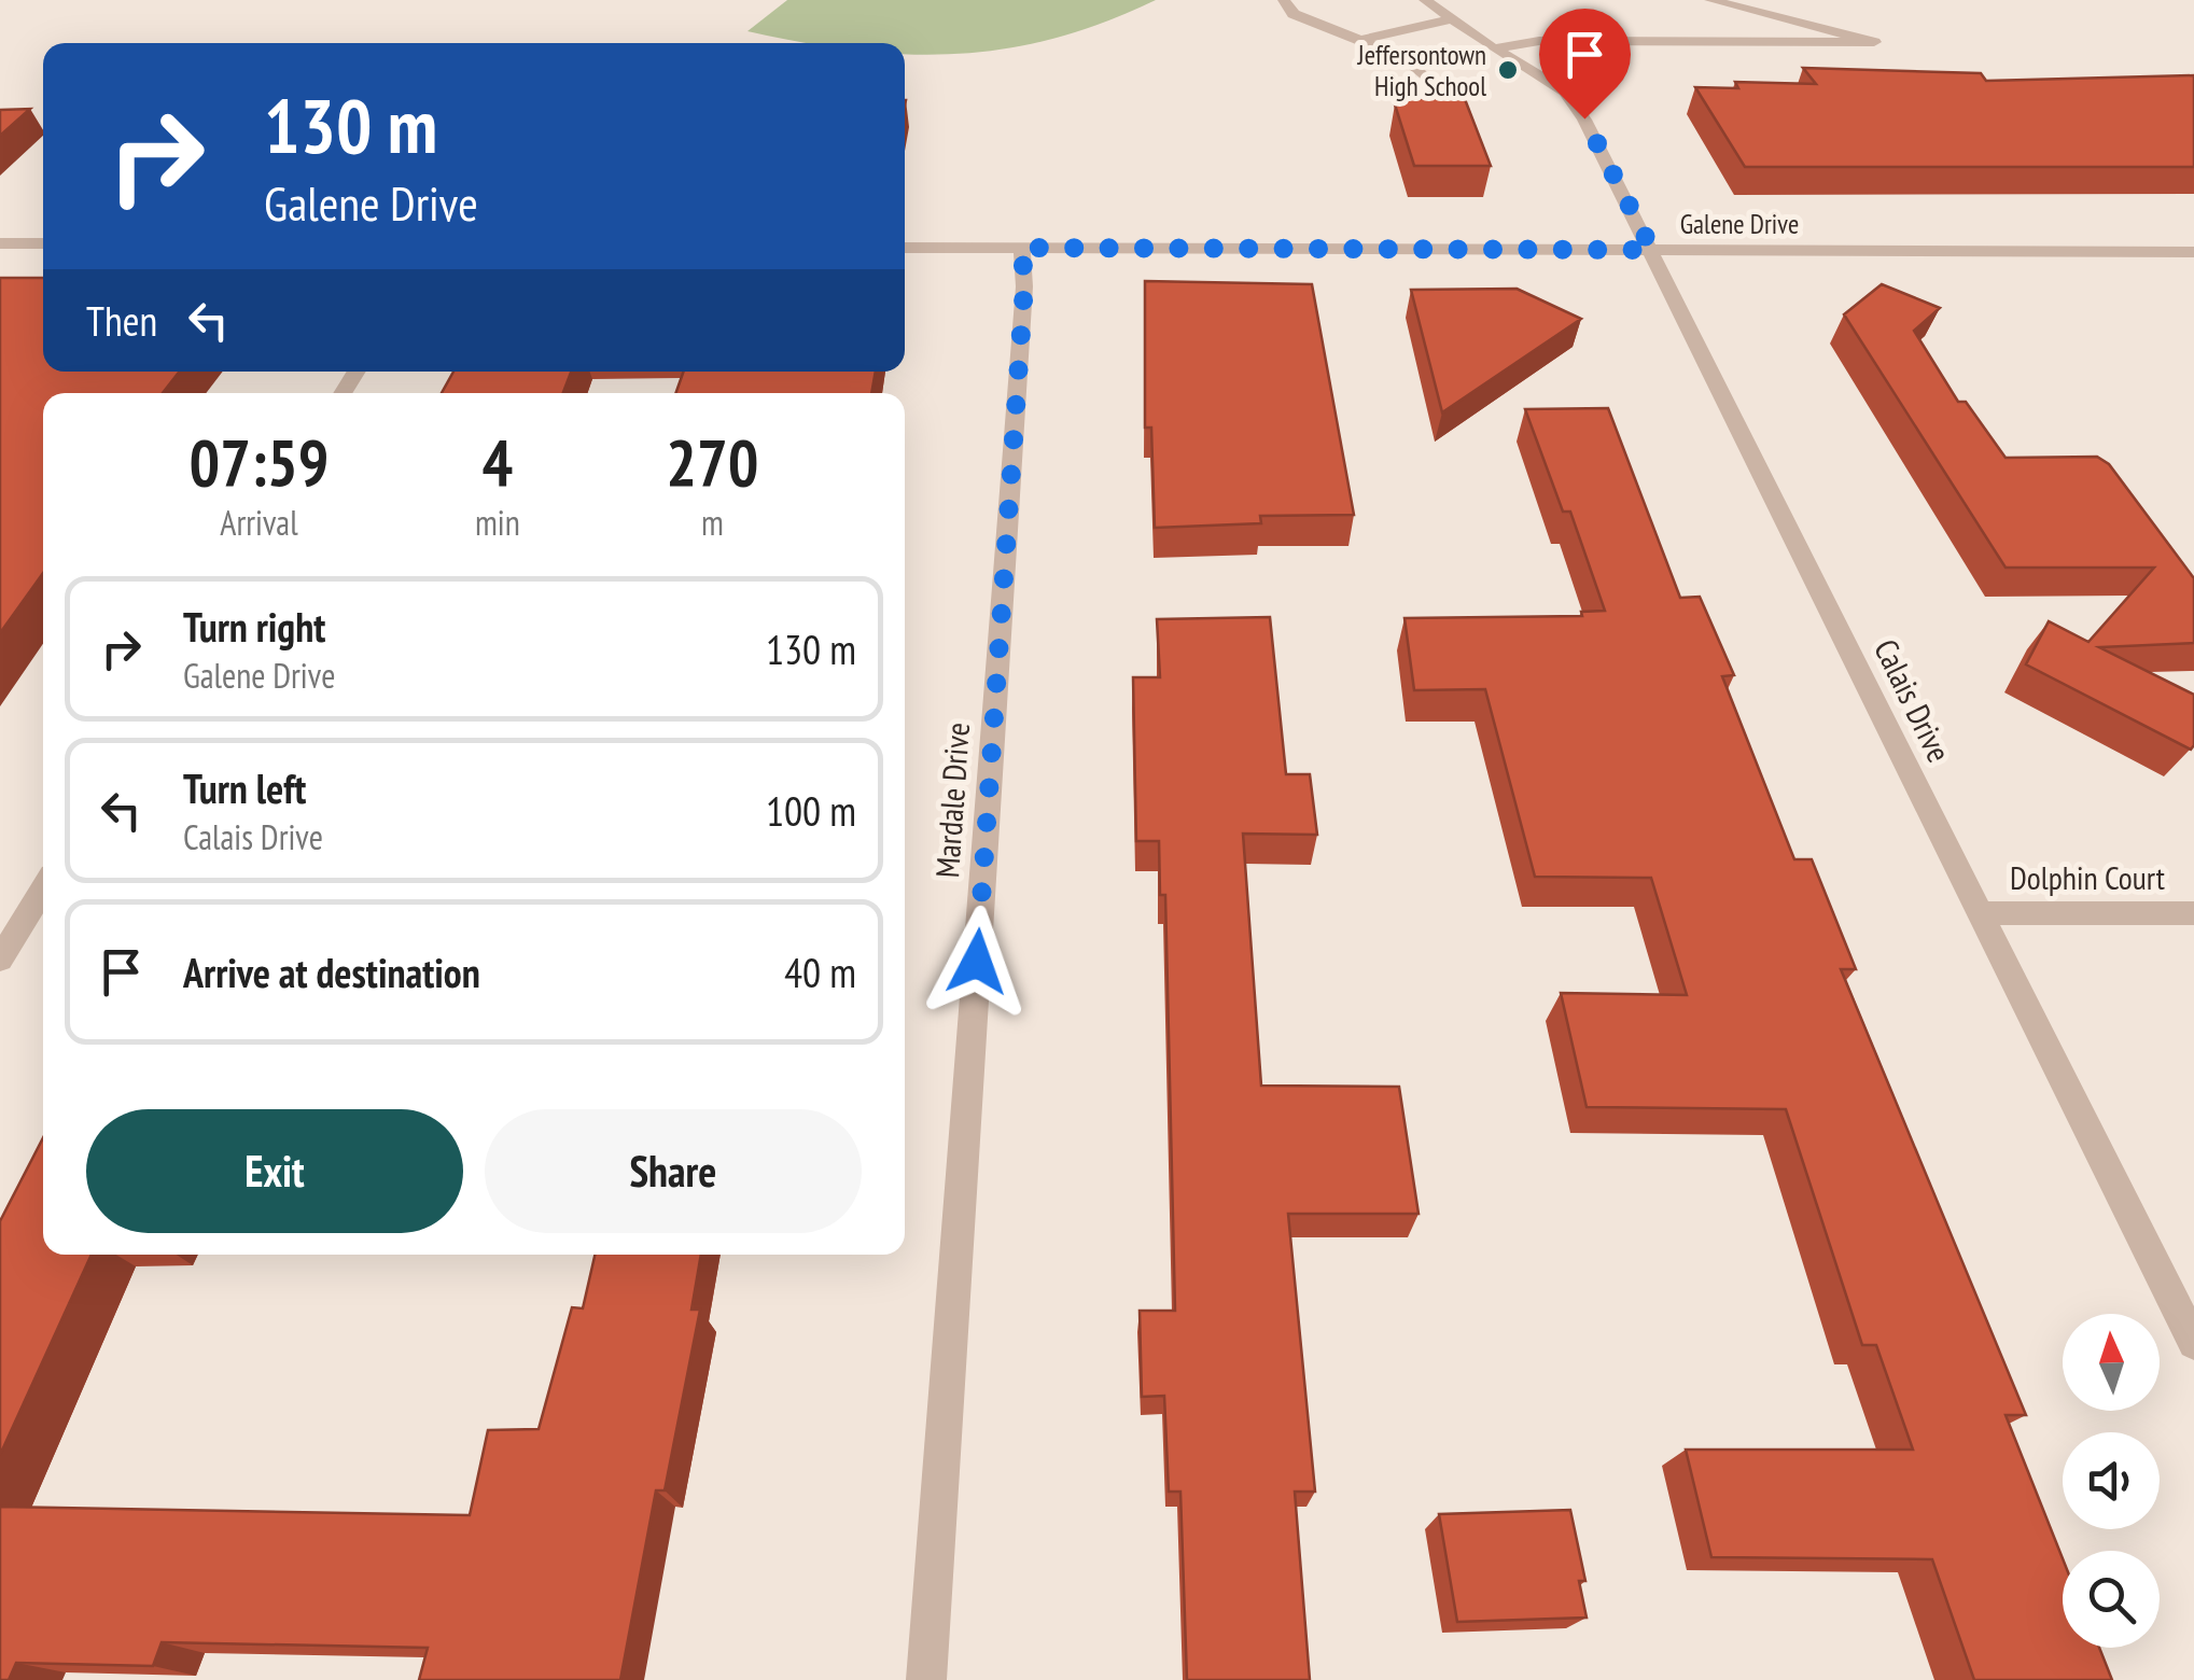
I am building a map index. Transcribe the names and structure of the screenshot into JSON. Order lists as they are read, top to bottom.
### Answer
{
  "streets": {
    "street": [
      "Galene Drive",
      "Calais Drive",
      "Mardale Drive",
      "Dolphin Court"
    ]
  },
  "crossings": [
    ["Galene Drive", "Calais Drive"],
    ["Galene Drive", "Mardale Drive"],
    ["Calais Drive", "Dolphin Court"]
  ],
  "places": ["Jeffersontown High School"],
  "north": "top",
  "page": {
    "turn": ["130 m", "Galene Drive"],
    "then": "Then",
    "eta": [
      "07:59",
      "Arrival",
      "4",
      "min",
      "270",
      "m"
    ],
    "list": [
      {
        "name": "Turn right",
        "note": "Galene Drive",
        "value": "130 m"
      },
      {
        "name": "Turn left",
        "note": "Calais Drive",
        "value": "100 m"
      },
      {
        "name": "Arrive at destination",
        "value": "40 m"
      }
    ],
    "buttons": ["Exit", "Share"]
  }
}
